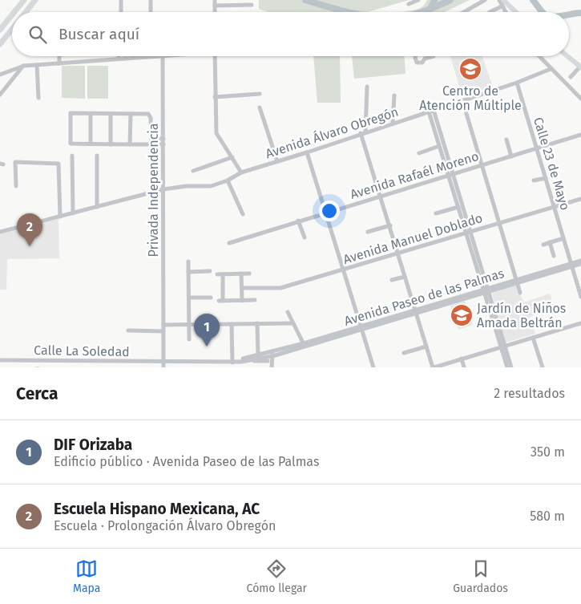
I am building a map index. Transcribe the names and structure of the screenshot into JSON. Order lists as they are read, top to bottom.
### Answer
{
  "streets": {
    "street": [
      "Avenida Álvaro Obregón",
      "Calle 23 de Mayo",
      "Avenida Rafaél Moreno",
      "Privada Independencia",
      "Avenida Manuel Doblado",
      "Avenida Paseo de las Palmas",
      "Calle La Soledad"
    ]
  },
  "crossings": [
    ["Avenida Álvaro Obregón", "Calle 23 de Mayo"],
    ["Avenida Álvaro Obregón", "Privada Independencia"],
    ["Calle 23 de Mayo", "Avenida Rafaél Moreno"],
    ["Calle 23 de Mayo", "Avenida Manuel Doblado"],
    ["Calle 23 de Mayo", "Avenida Paseo de las Palmas"],
    ["Privada Independencia", "Avenida Paseo de las Palmas"],
    ["Privada Independencia", "Calle La Soledad"],
    ["Avenida Paseo de las Palmas", "Calle La Soledad"]
  ],
  "places": {
    "school or university": ["Centro de Atención Múltiple", "Jardín de Niños Amada Beltrán"]
  },
  "page": {
    "search": "Buscar aquí",
    "pins": ["2", "1"],
    "heading": ["Cerca", "2 resultados"],
    "list": [
      {
        "mark": "1",
        "name": "DIF Orizaba",
        "note": "Edificio público · Avenida Paseo de las Palmas",
        "value": "350 m"
      },
      {
        "mark": "2",
        "name": "Escuela Hispano Mexicana, AC",
        "note": "Escuela · Prolongación Álvaro Obregón",
        "value": "580 m"
      }
    ],
    "nav": ["Mapa", "Cómo llegar", "Guardados"]
  }
}
